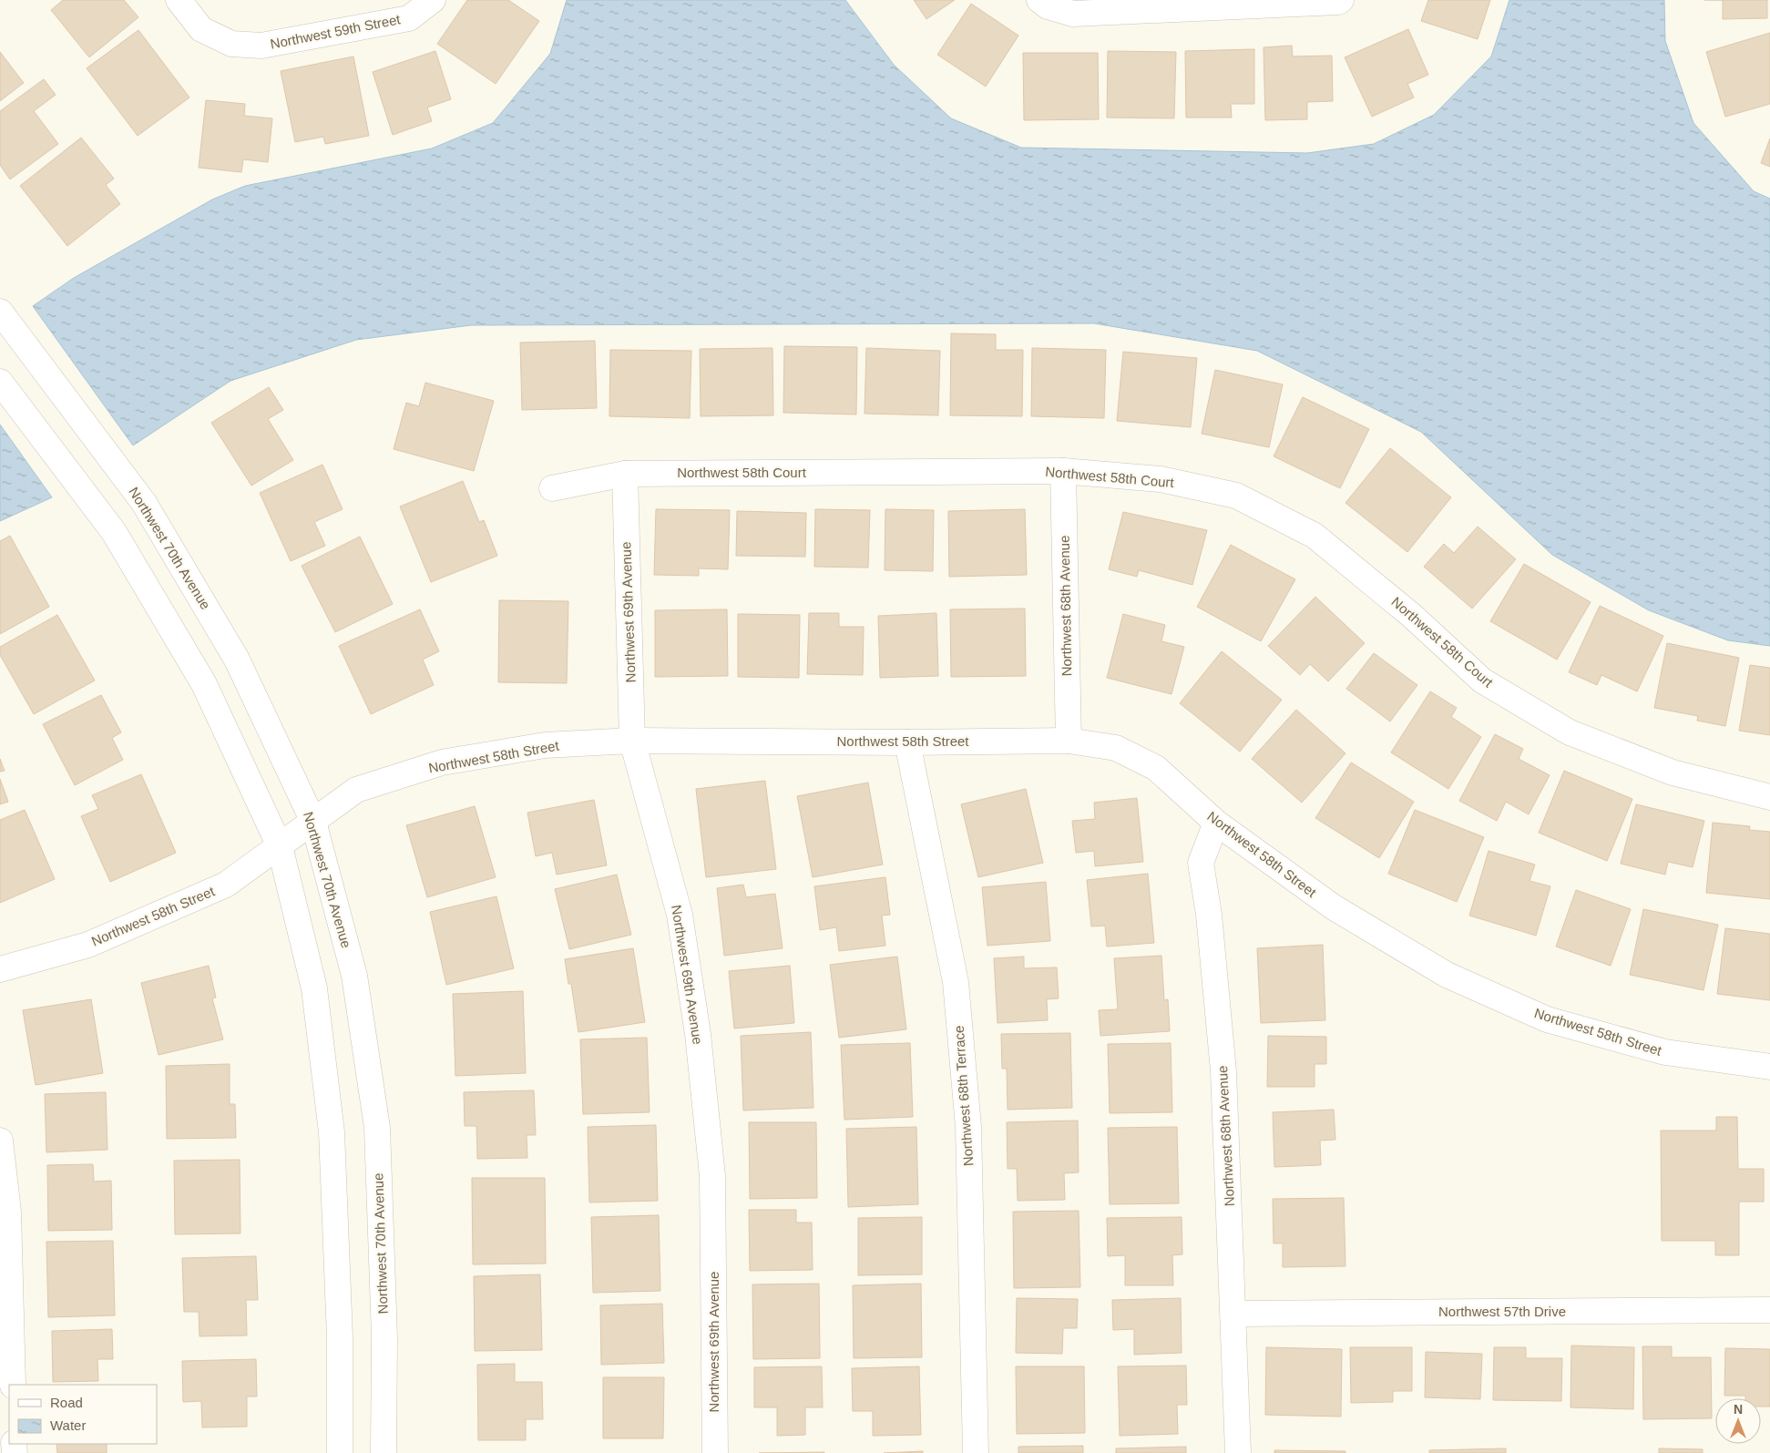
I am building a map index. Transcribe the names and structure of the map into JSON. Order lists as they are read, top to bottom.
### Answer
{
  "streets": {
    "street": [
      "Northwest 59th Street",
      "Northwest 58th Court",
      "Northwest 70th Avenue",
      "Northwest 68th Avenue",
      "Northwest 69th Avenue",
      "Northwest 58th Street",
      "Northwest 68th Terrace",
      "Northwest 57th Drive"
    ]
  },
  "crossings": [
    ["Northwest 58th Court", "Northwest 68th Avenue"],
    ["Northwest 58th Court", "Northwest 69th Avenue"],
    ["Northwest 70th Avenue", "Northwest 58th Street"],
    ["Northwest 68th Avenue", "Northwest 58th Street"],
    ["Northwest 68th Avenue", "Northwest 57th Drive"],
    ["Northwest 69th Avenue", "Northwest 58th Street"],
    ["Northwest 58th Street", "Northwest 68th Terrace"]
  ],
  "legend": ["Road", "Water"],
  "north": "top"
}
